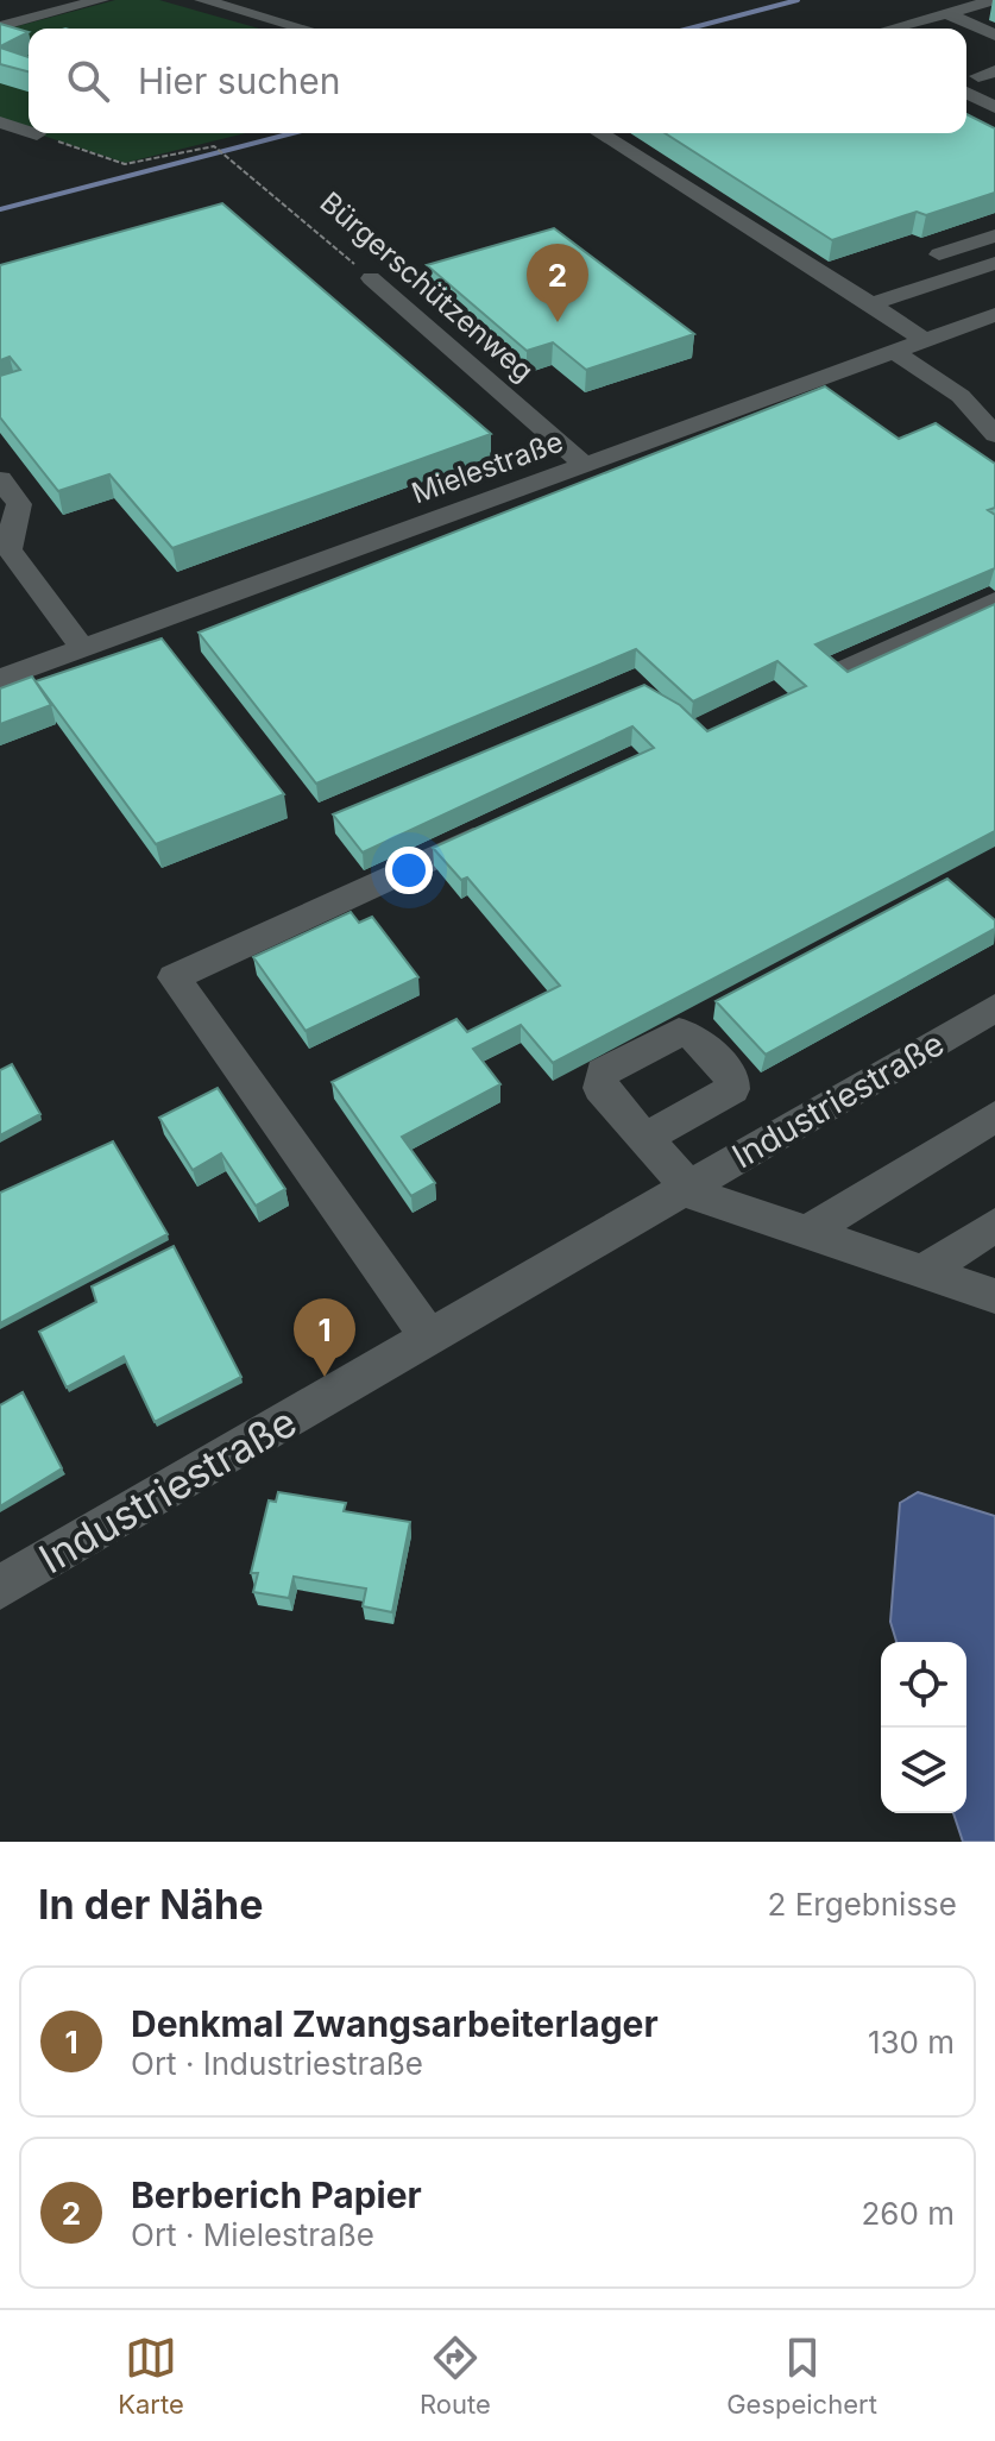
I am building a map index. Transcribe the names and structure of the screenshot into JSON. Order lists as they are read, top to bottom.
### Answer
{
  "streets": {
    "street": ["Bürgerschützenweg", "Mielestraße", "Industriestraße"]
  },
  "crossings": [
    ["Bürgerschützenweg", "Mielestraße"]
  ],
  "page": {
    "search": "Hier suchen",
    "pins": ["2", "1"],
    "heading": ["In der Nähe", "2 Ergebnisse"],
    "list": [
      {
        "mark": "1",
        "name": "Denkmal Zwangsarbeiterlager",
        "note": "Ort · Industriestraße",
        "value": "130 m"
      },
      {
        "mark": "2",
        "name": "Berberich Papier",
        "note": "Ort · Mielestraße",
        "value": "260 m"
      }
    ],
    "nav": ["Karte", "Route", "Gespeichert"]
  }
}
